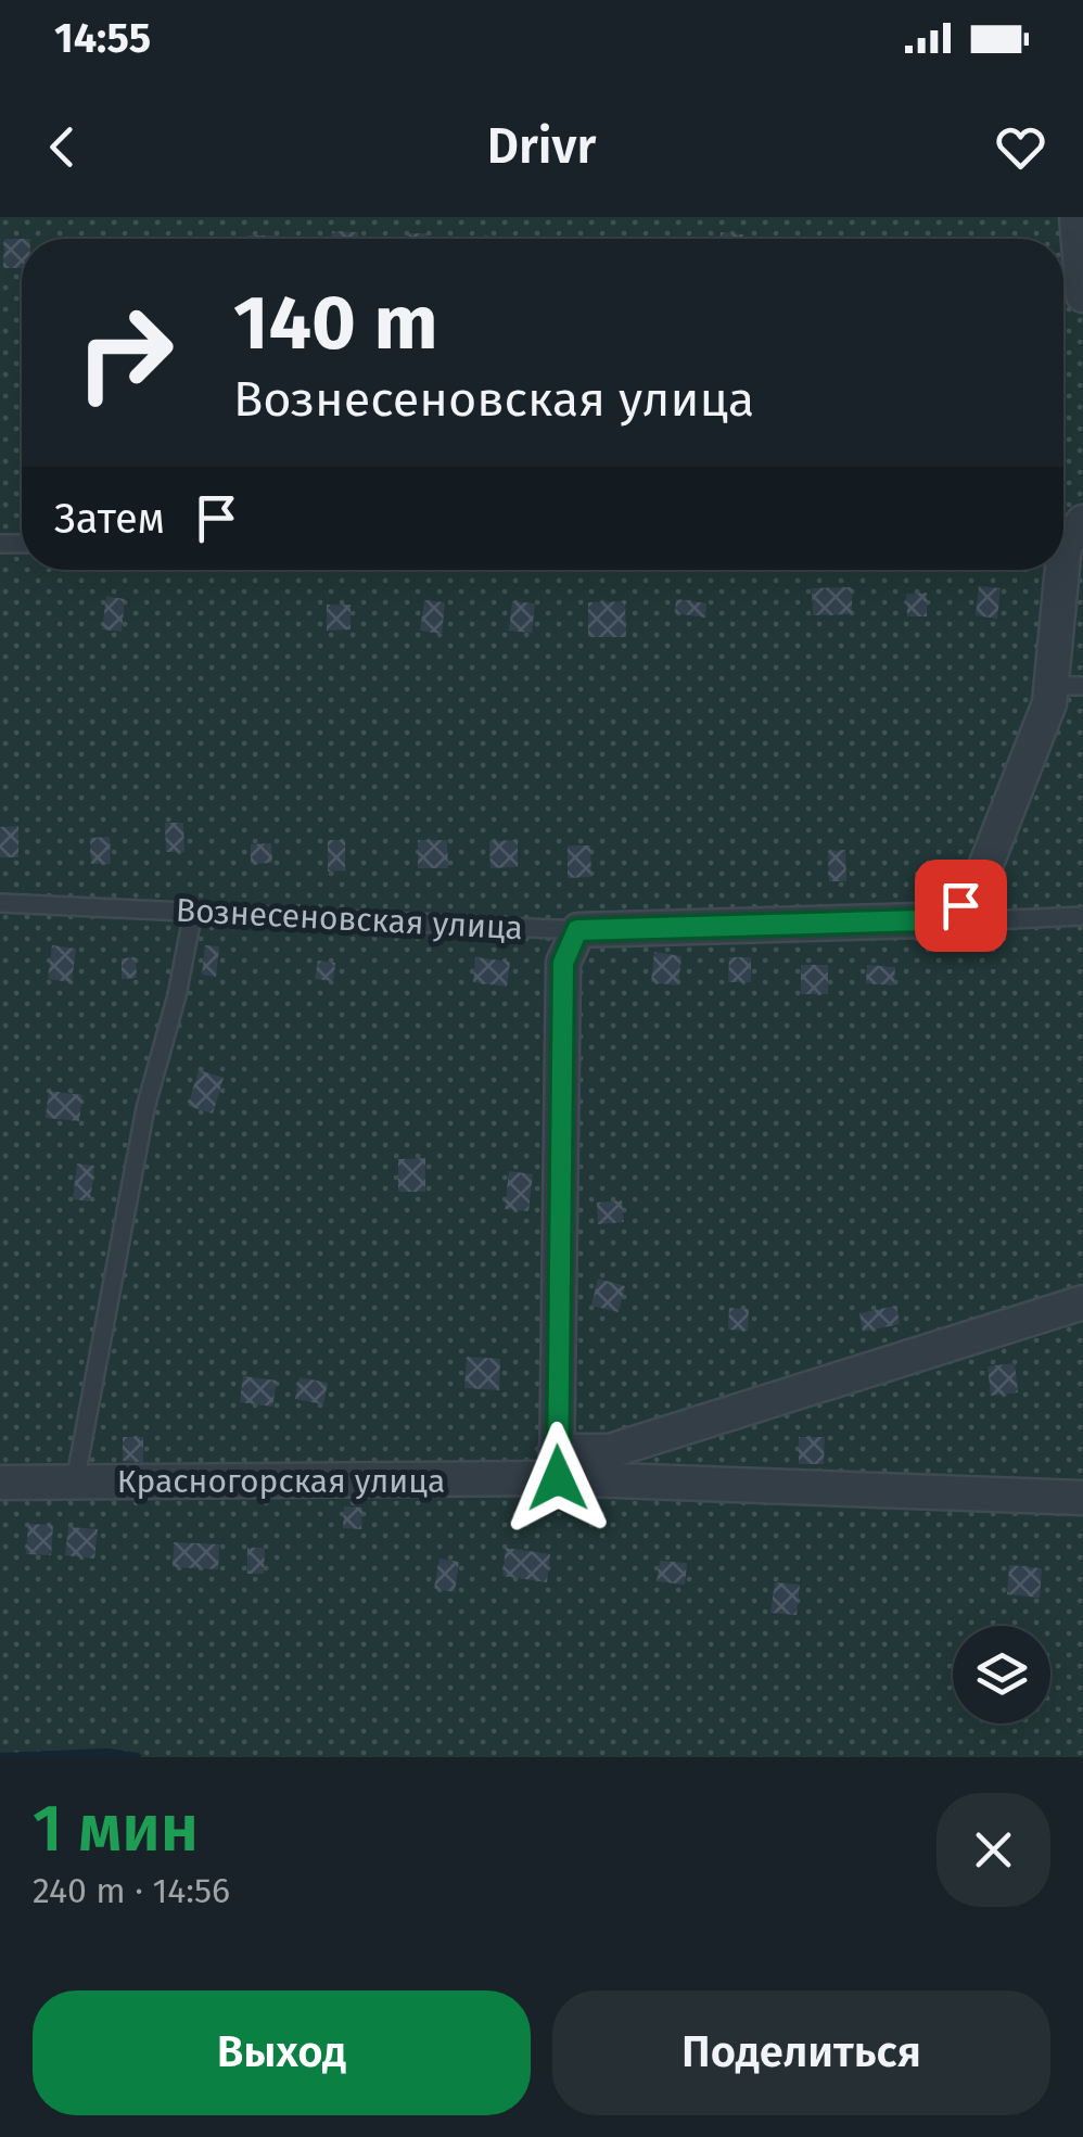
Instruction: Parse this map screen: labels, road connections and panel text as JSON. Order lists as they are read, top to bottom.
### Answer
{
  "streets": {
    "street": ["Вознесеновская улица", "Красногорская улица"]
  },
  "page": {
    "status": "14:55",
    "header": "Drivr",
    "turn": ["140 m", "Вознесеновская улица"],
    "then": "Затем",
    "heading": ["1 мин", "240 m · 14:56"],
    "buttons": ["Выход", "Поделиться"]
  }
}
